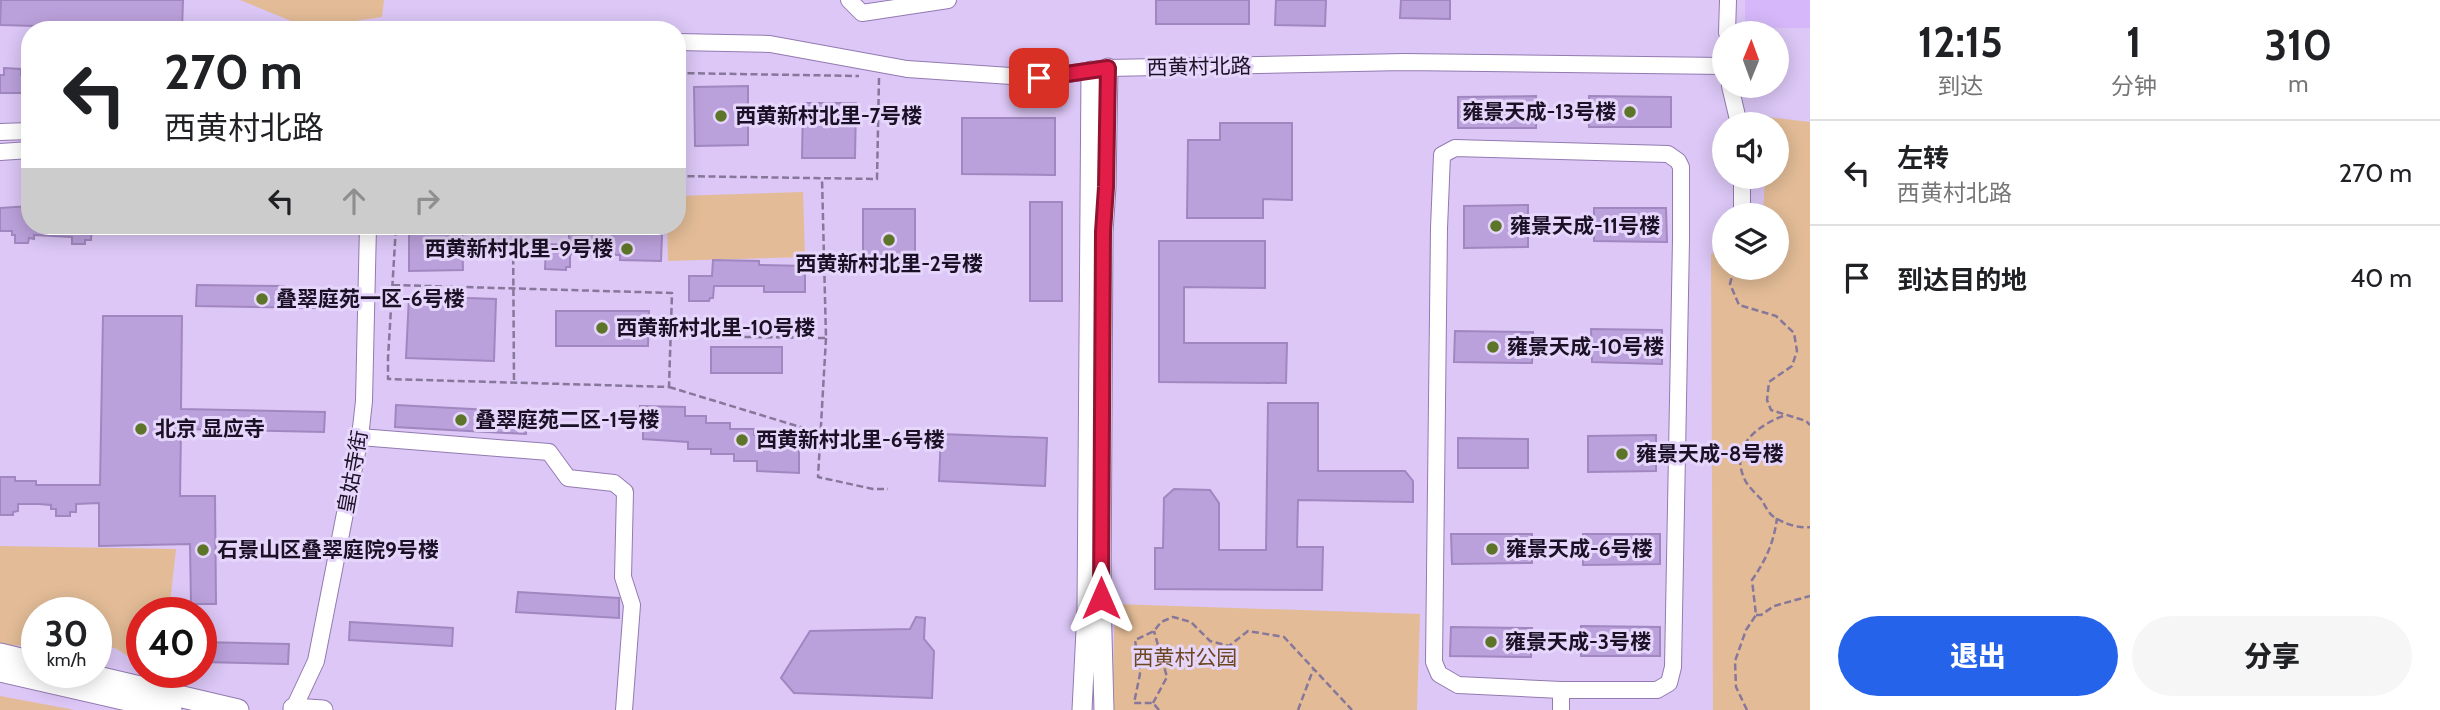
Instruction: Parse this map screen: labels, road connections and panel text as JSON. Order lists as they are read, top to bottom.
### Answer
{
  "streets": {
    "street": ["西黄村北路", "皇姑寺街"]
  },
  "parks": ["西黄村公园"],
  "places": [
    "雍景天成-13号楼",
    "西黄新村北里-7号楼",
    "雍景天成-11号楼",
    "西黄新村北里-2号楼",
    "西黄新村北里-9号楼",
    "叠翠庭苑一区-6号楼",
    "西黄新村北里-10号楼",
    "雍景天成-10号楼",
    "叠翠庭苑二区-1号楼",
    "北京 显应寺",
    "西黄新村北里-6号楼",
    "雍景天成-8号楼",
    "雍景天成-6号楼",
    "石景山区叠翠庭院9号楼",
    "雍景天成-3号楼"
  ],
  "north": "top",
  "page": {
    "eta": [
      "12:15",
      "到达",
      "1",
      "分钟",
      "310",
      "m"
    ],
    "turn": ["270 m", "西黄村北路"],
    "list": [
      {
        "name": "左转",
        "note": "西黄村北路",
        "value": "270 m"
      },
      {
        "name": "到达目的地",
        "value": "40 m"
      }
    ],
    "speed": "30 km/h",
    "limit": "40",
    "buttons": ["退出", "分享"]
  }
}
